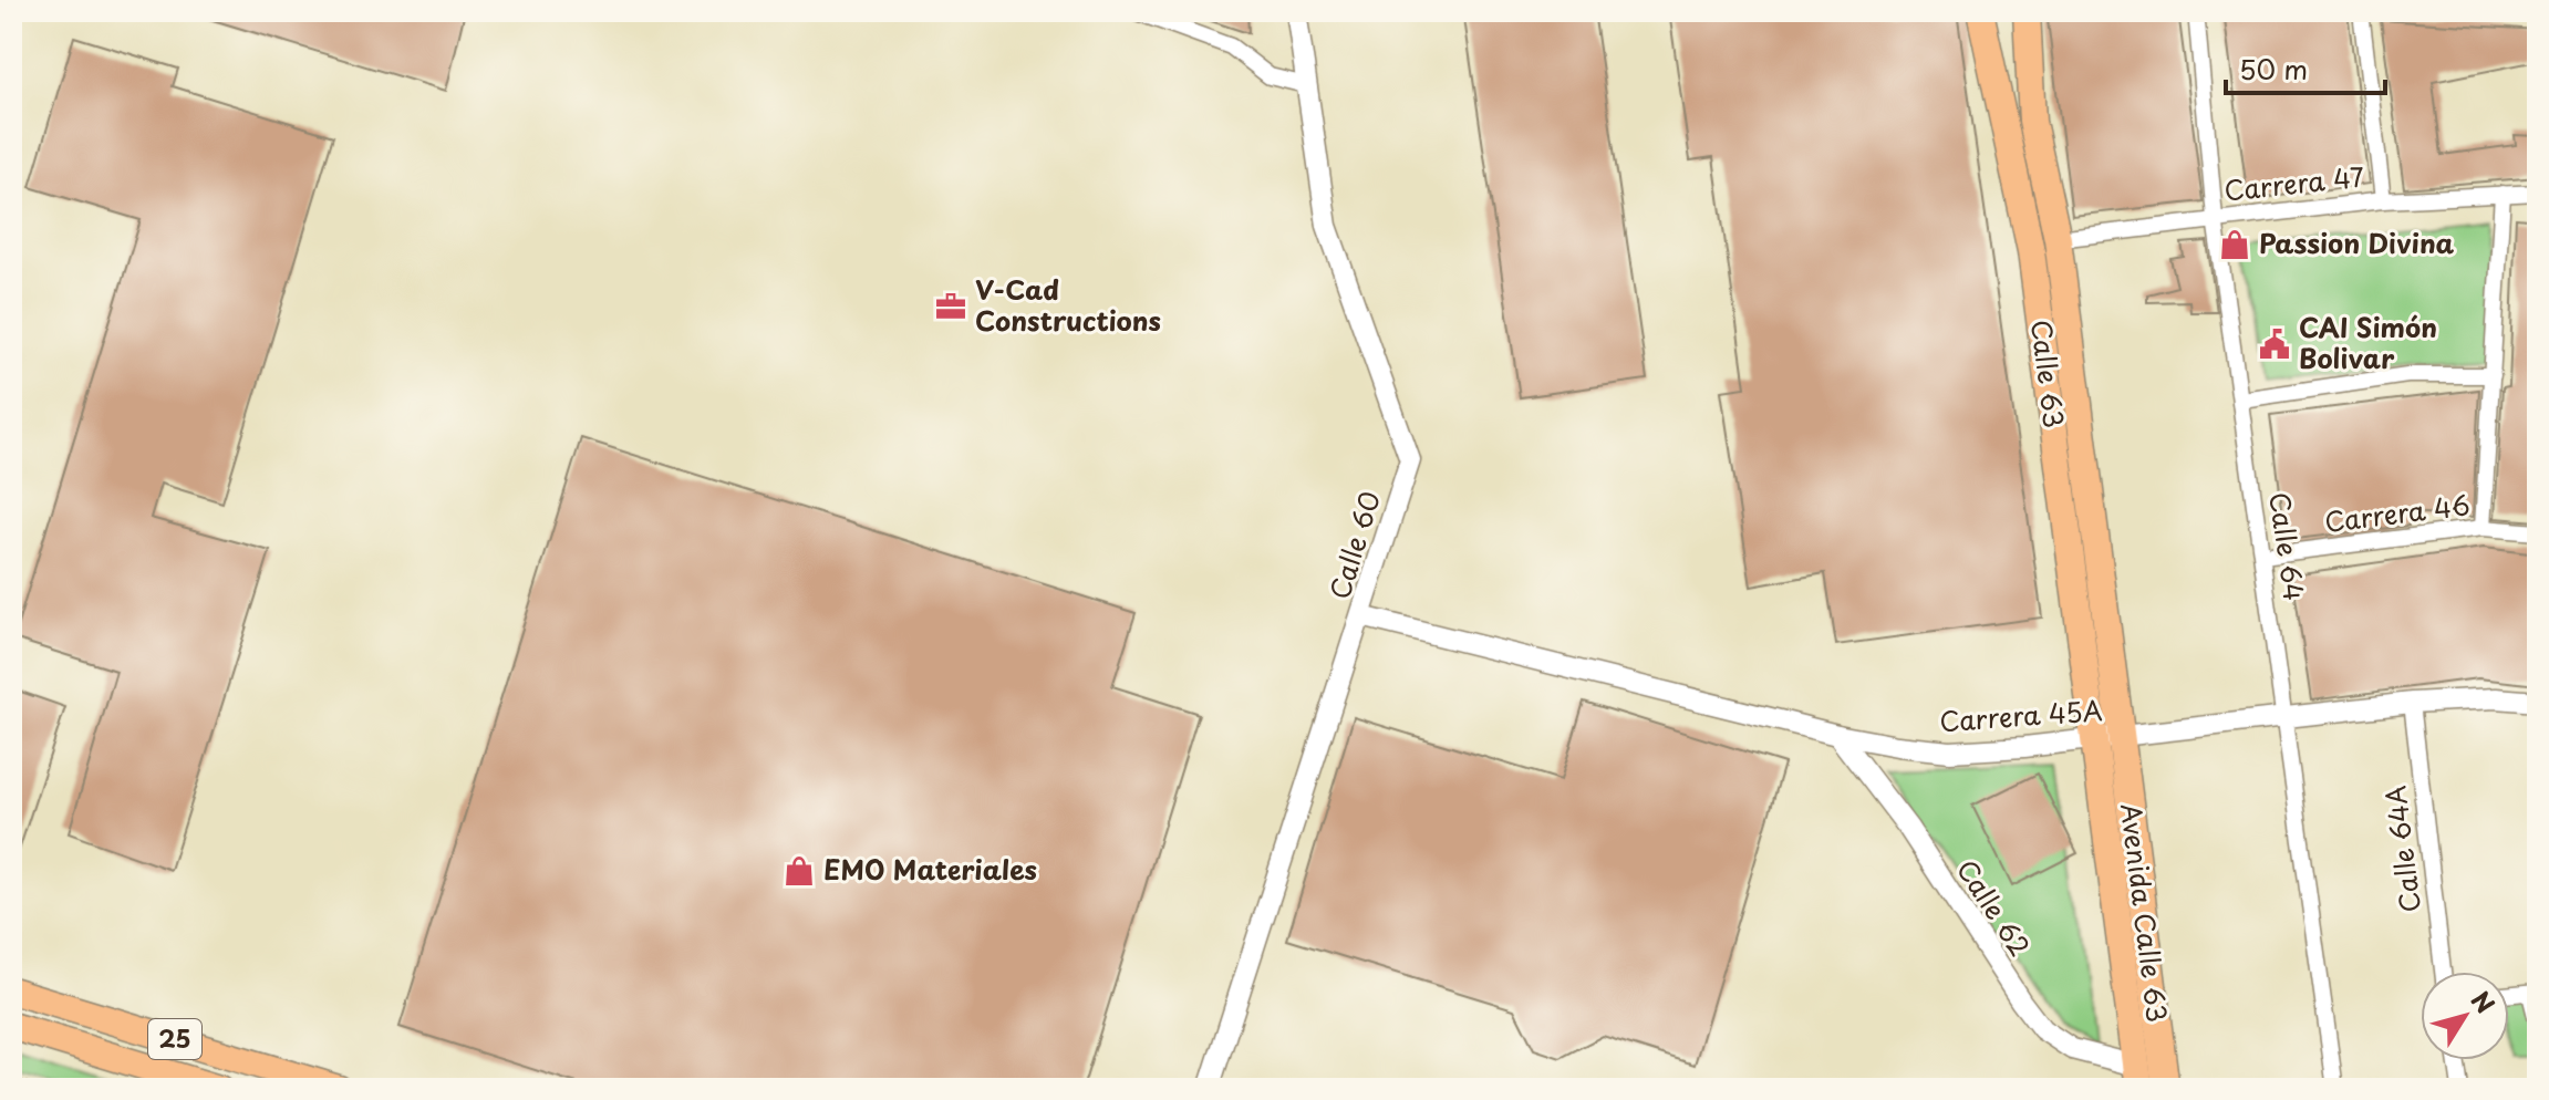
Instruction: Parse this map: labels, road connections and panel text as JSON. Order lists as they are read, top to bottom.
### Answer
{
  "streets": {
    "main road": ["Calle 63", "Avenida Calle 63", "25"],
    "street": [
      "Carrera 47",
      "Carrera 46",
      "Calle 60",
      "Calle 64",
      "Carrera 45A",
      "Calle 64A",
      "Calle 62"
    ]
  },
  "crossings": [
    ["Carrera 47", "Calle 63"],
    ["Carrera 47", "Calle 64"],
    ["Calle 63", "Carrera 45A"],
    ["Calle 63", "Avenida Calle 63"],
    ["Carrera 46", "Calle 64"],
    ["Calle 60", "Carrera 45A"],
    ["Calle 64", "Carrera 45A"],
    ["Carrera 45A", "Calle 64A"],
    ["Carrera 45A", "Calle 62"],
    ["Carrera 45A", "Avenida Calle 63"],
    ["Calle 62", "Avenida Calle 63"]
  ],
  "places": {
    "shop": ["Passion Divina", "EMO Materiales"],
    "office": ["V-Cad Constructions"],
    "public building": ["CAI Simón Bolivar"]
  },
  "scale_bar": "50 m",
  "north": "top right"
}
